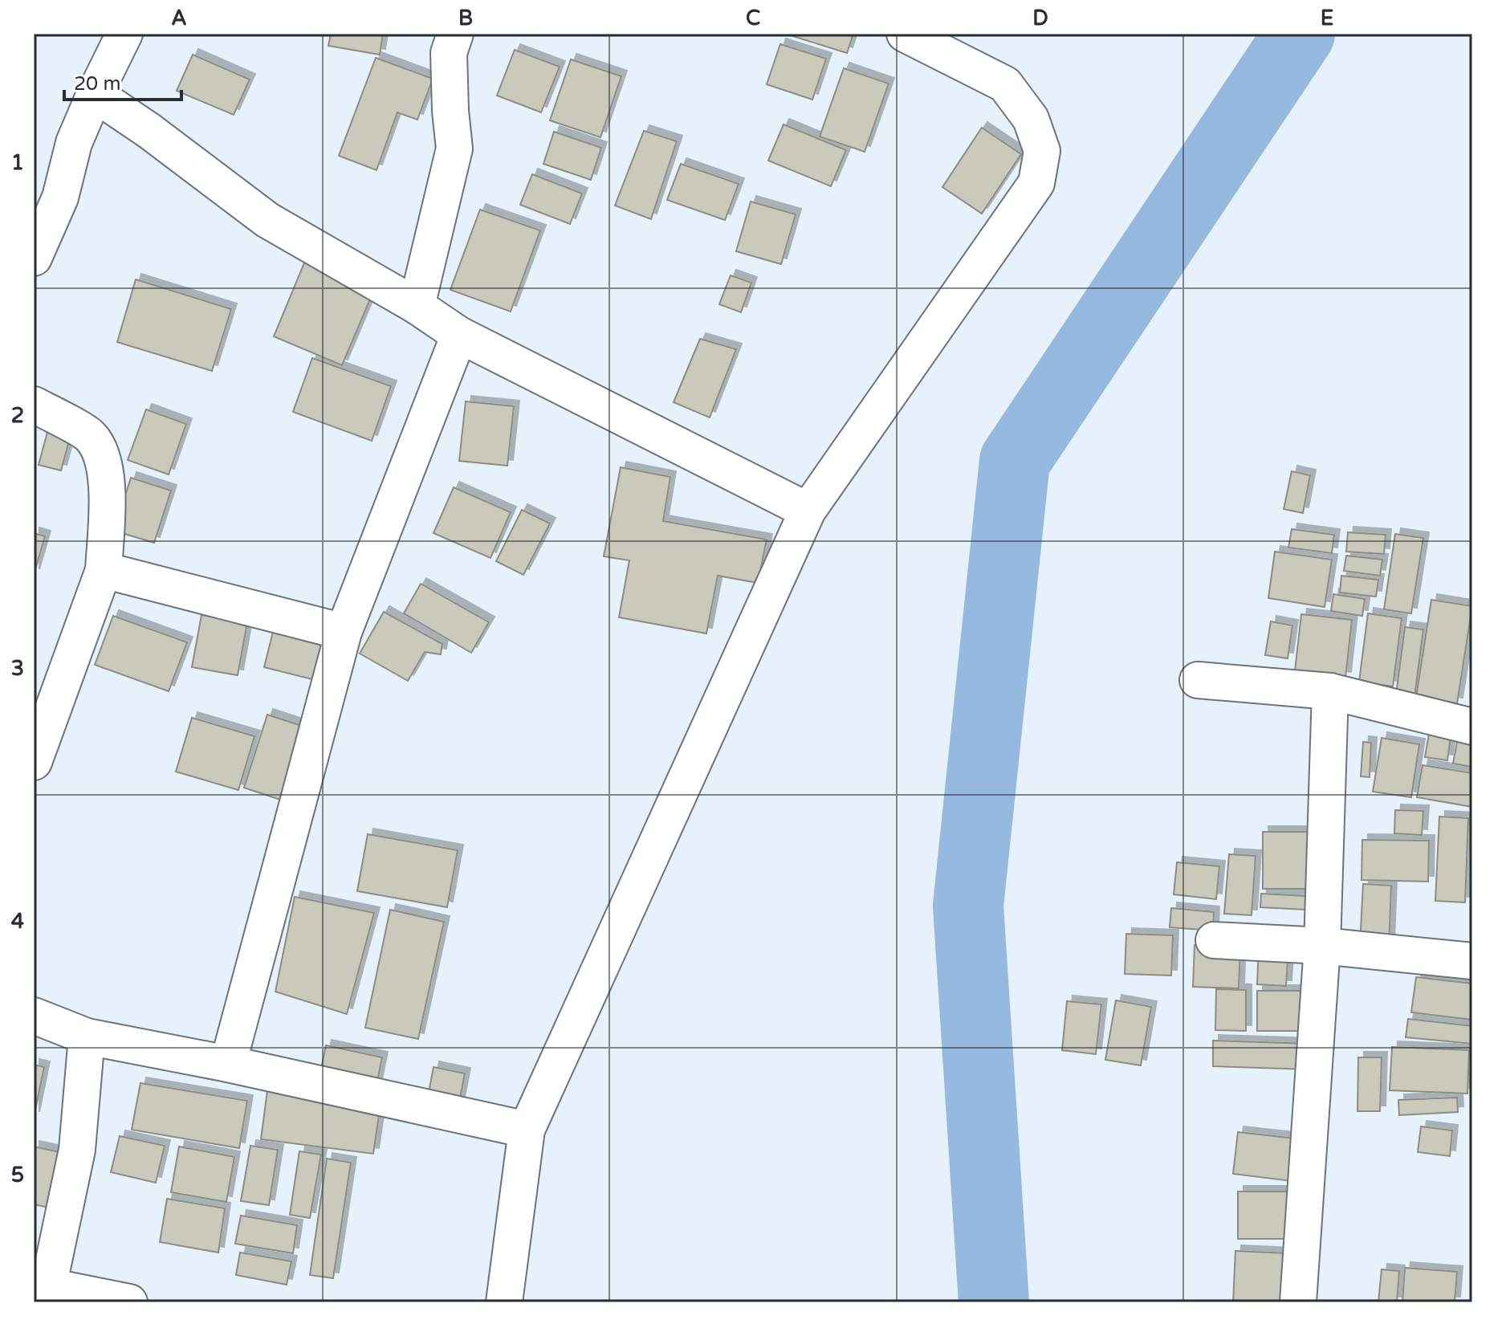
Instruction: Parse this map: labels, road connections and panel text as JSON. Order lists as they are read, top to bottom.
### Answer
{
  "scale_bar": "20 m",
  "grid": {
    "columns": [
      "A",
      "B",
      "C",
      "D",
      "E"
    ],
    "rows": [
      "1",
      "2",
      "3",
      "4",
      "5"
    ]
  }
}
